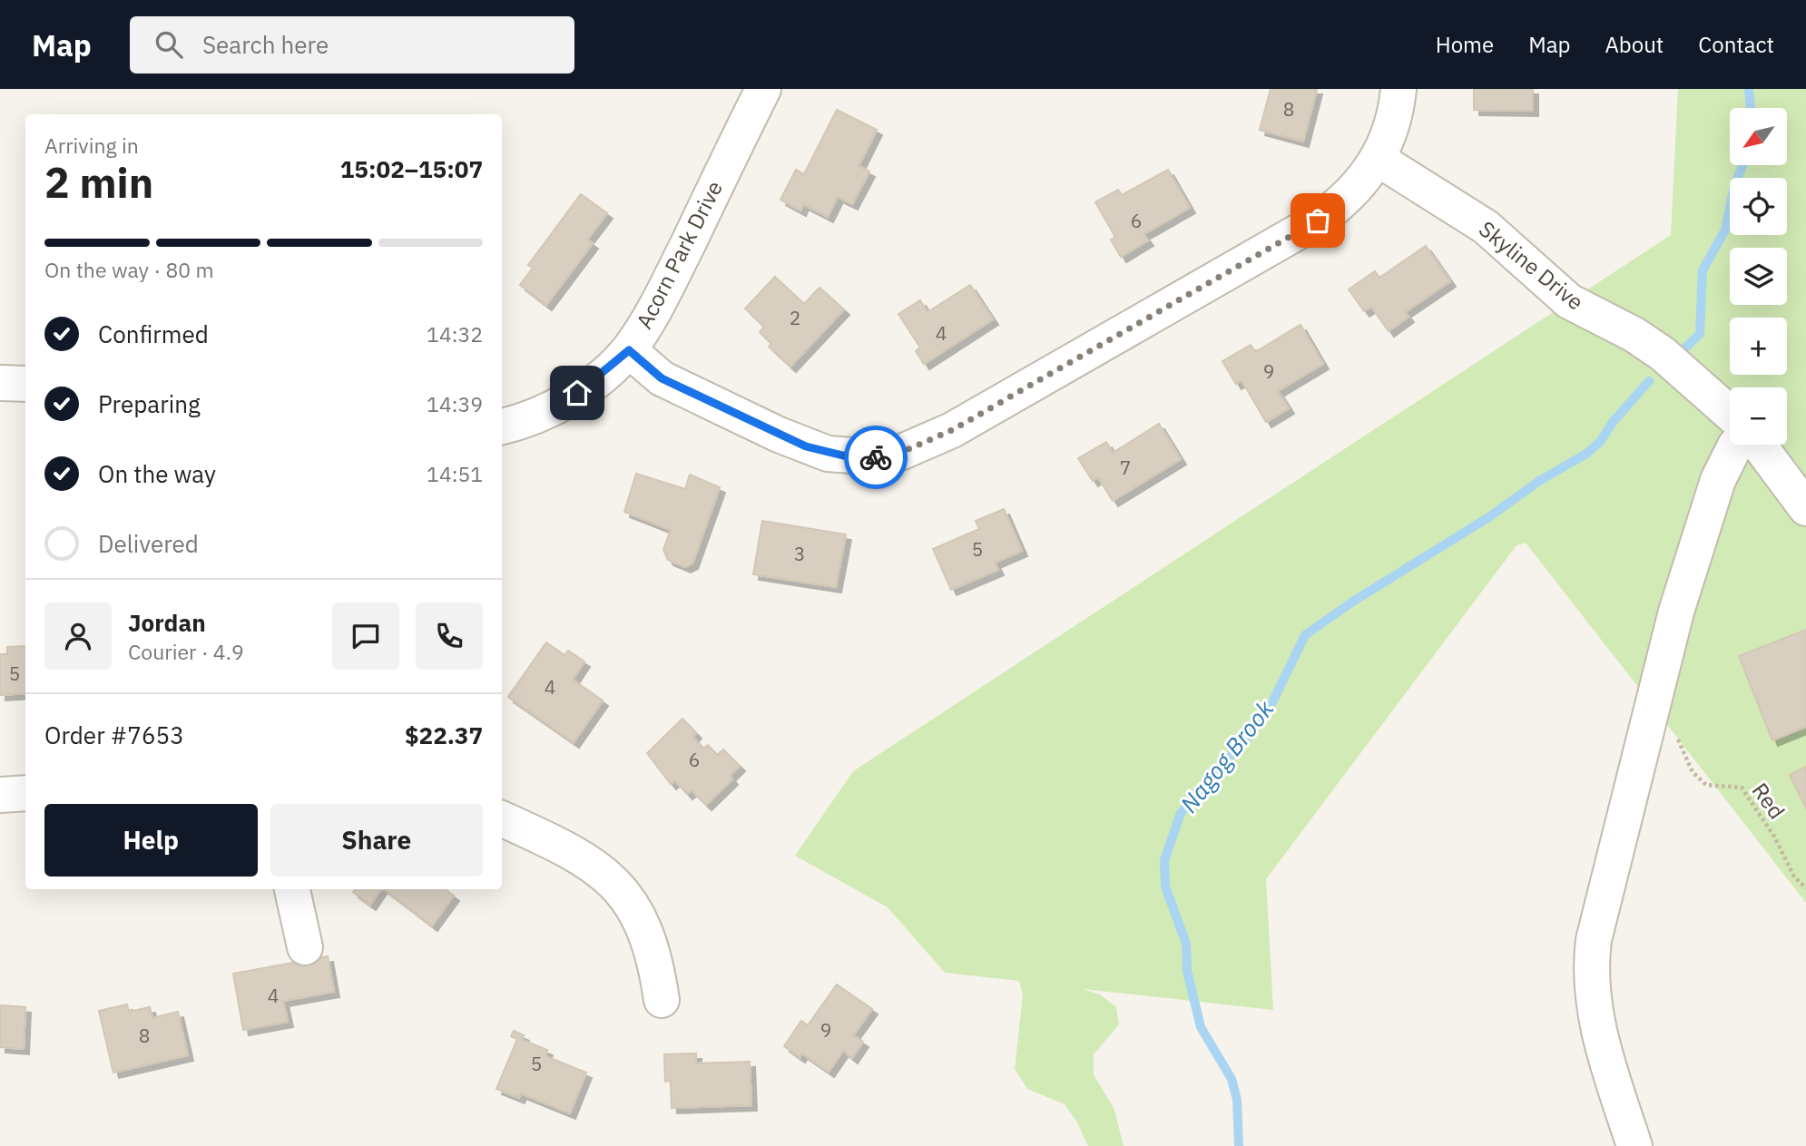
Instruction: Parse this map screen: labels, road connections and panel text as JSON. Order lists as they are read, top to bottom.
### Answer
{
  "streets": {
    "street": ["Acorn Park Drive", "Skyline Drive"],
    "path": ["Red"]
  },
  "water": ["Nagog Brook"],
  "house_numbers": [
    "8",
    "6",
    "2",
    "4",
    "9",
    "7",
    "5",
    "3",
    "5",
    "4",
    "6",
    "4",
    "9",
    "8",
    "5"
  ],
  "north": "bottom left",
  "page": {
    "header": "Map",
    "search": "Search here",
    "nav": [
      "Home",
      "Map",
      "About",
      "Contact"
    ],
    "map_buttons": ["+", "−"],
    "heading": ["2 min", "Arriving in", "15:02–15:07"],
    "panel": [
      "Jordan",
      "Courier · 4.9",
      "Order #7653",
      "$22.37"
    ],
    "bar": "On the way · 80 m",
    "list": [
      ["Confirmed", "14:32"],
      ["Preparing", "14:39"],
      ["On the way", "14:51"],
      "Delivered"
    ],
    "buttons": ["Help", "Share"]
  }
}
